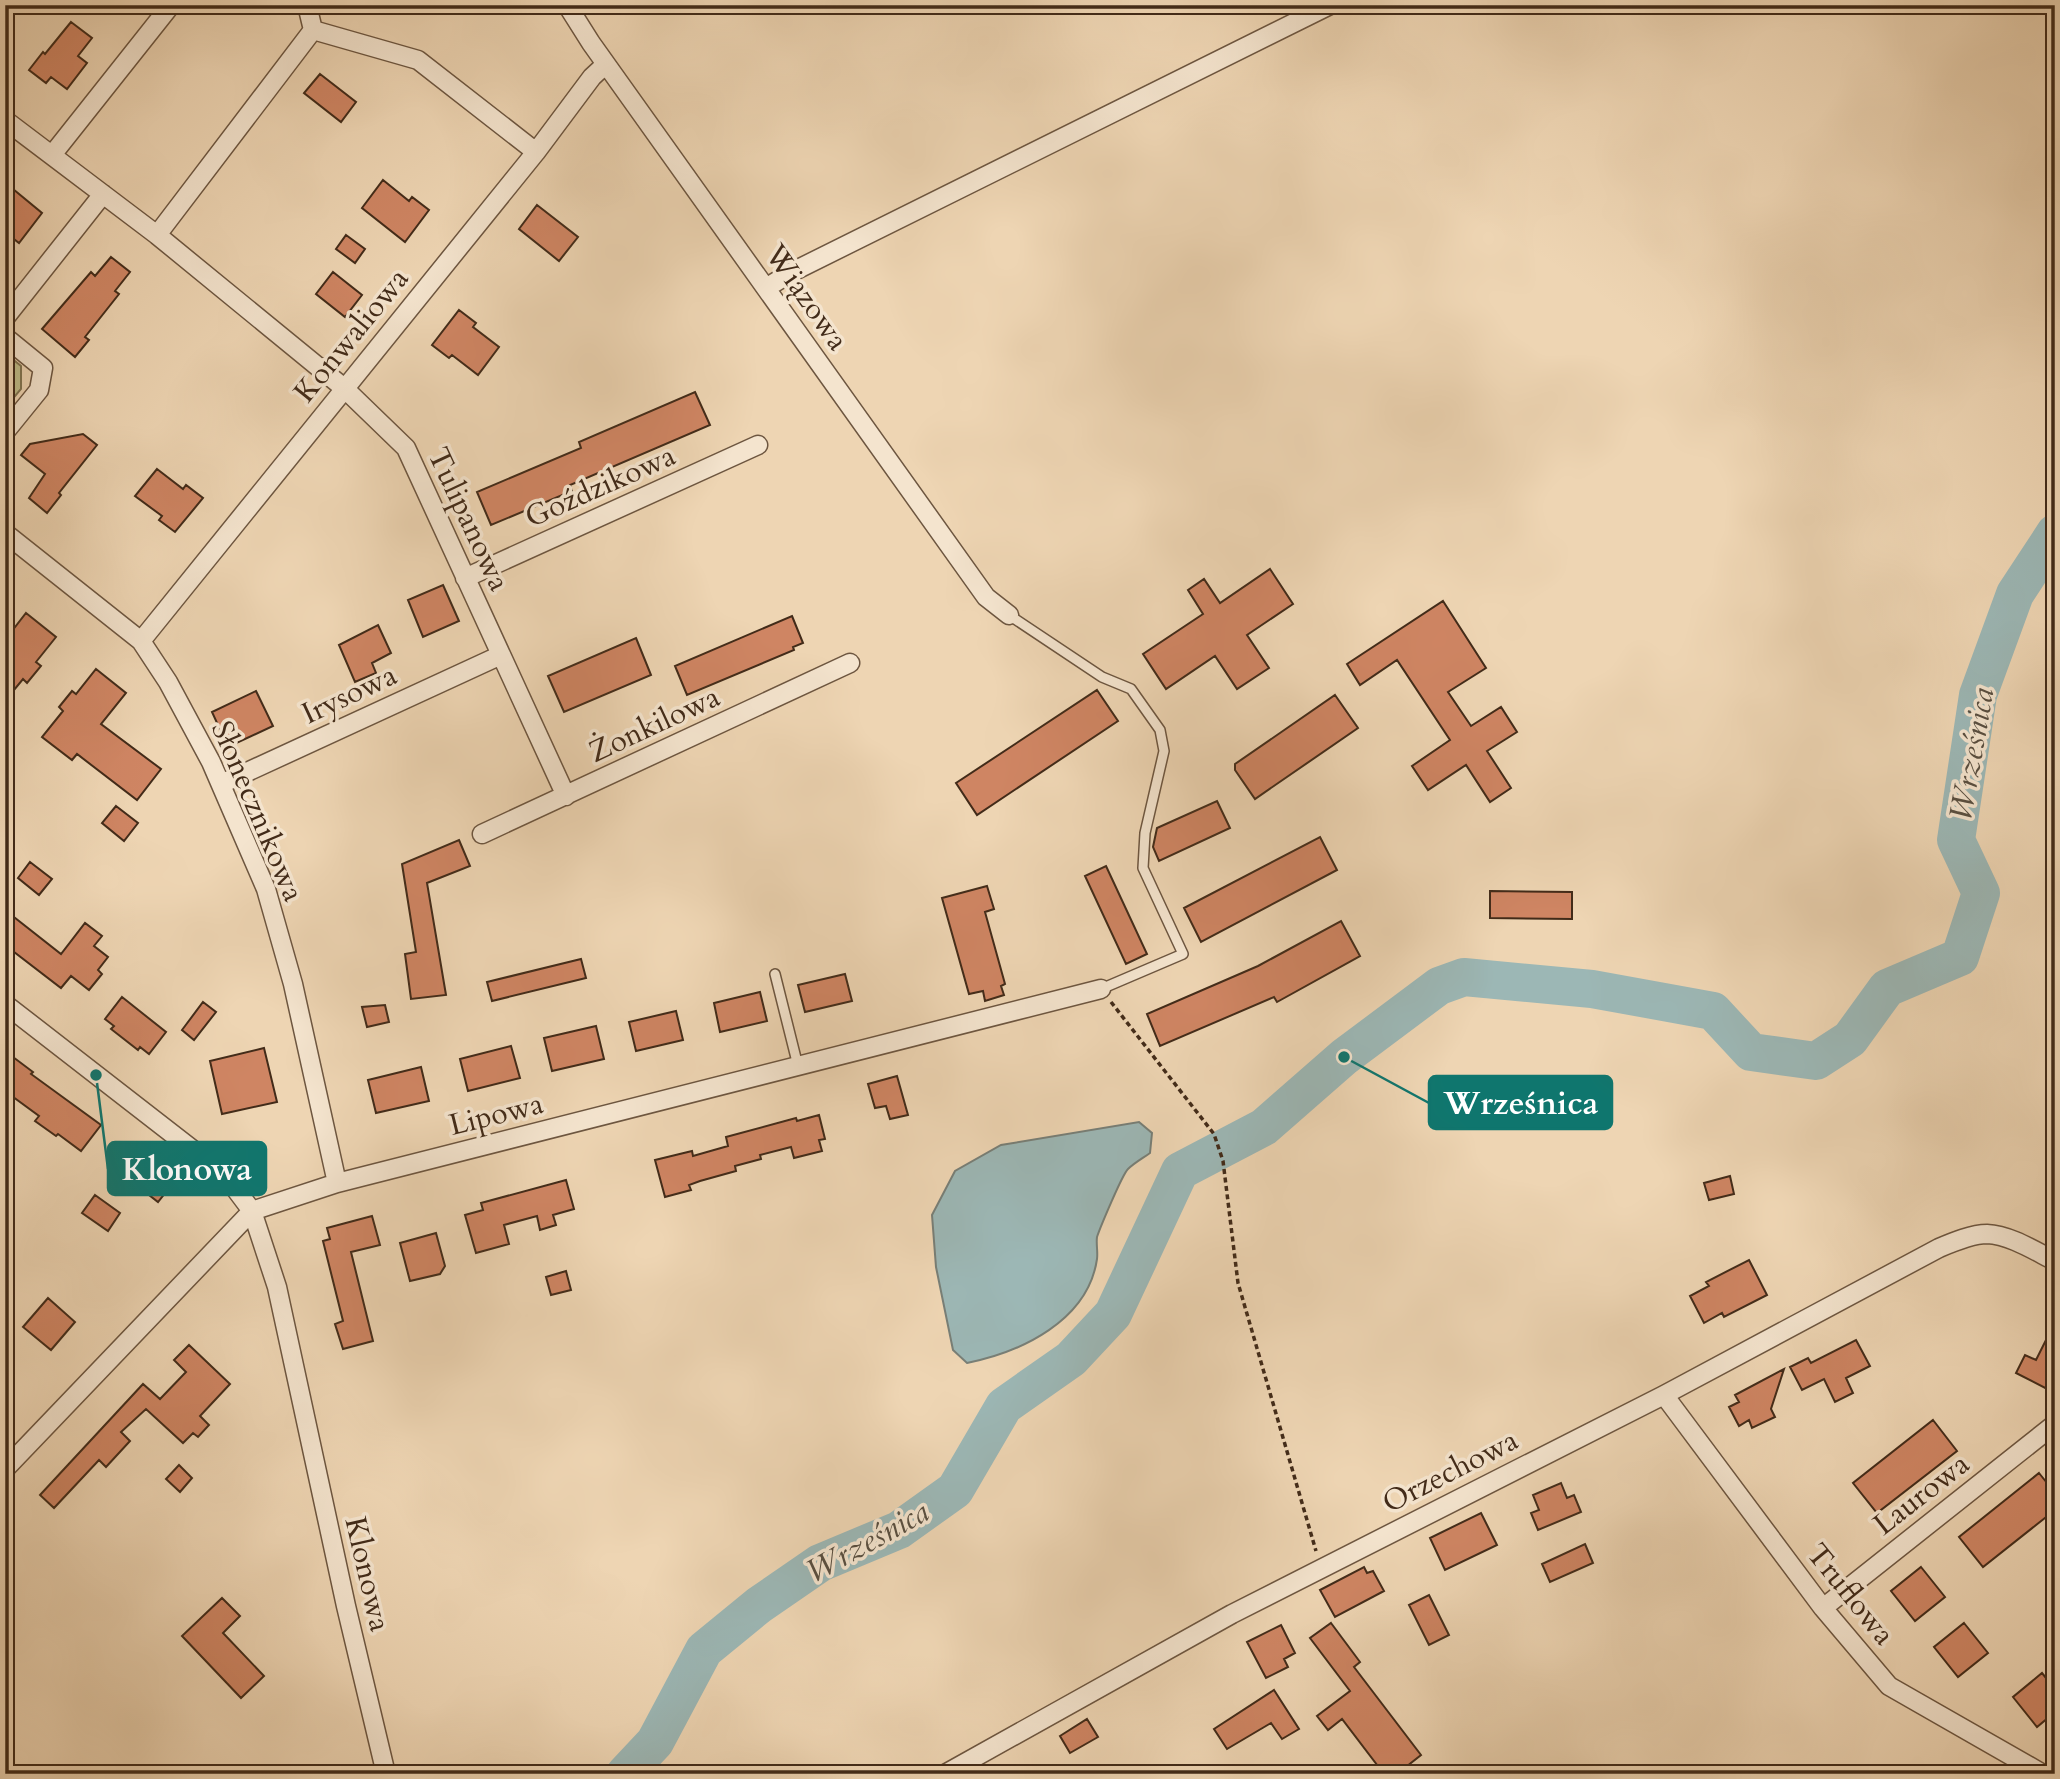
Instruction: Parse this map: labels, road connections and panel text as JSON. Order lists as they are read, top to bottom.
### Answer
{
  "streets": {
    "street": [
      "Wiązowa",
      "Konwaliowa",
      "Goździkowa",
      "Tulipanowa",
      "Irysowa",
      "Żonkilowa",
      "Słonecznikowa",
      "Lipowa",
      "Orzechowa",
      "Laurowa",
      "Klonowa",
      "Truflowa"
    ]
  },
  "crossings": [
    ["Wiązowa", "Konwaliowa"],
    ["Konwaliowa", "Tulipanowa"],
    ["Konwaliowa", "Słonecznikowa"],
    ["Goździkowa", "Tulipanowa"],
    ["Tulipanowa", "Irysowa"],
    ["Tulipanowa", "Żonkilowa"],
    ["Irysowa", "Słonecznikowa"],
    ["Słonecznikowa", "Lipowa"],
    ["Lipowa", "Klonowa"],
    ["Orzechowa", "Truflowa"],
    ["Laurowa", "Truflowa"]
  ],
  "water": ["Wrześnica"],
  "places": ["Wrześnica", "Klonowa"]
}
